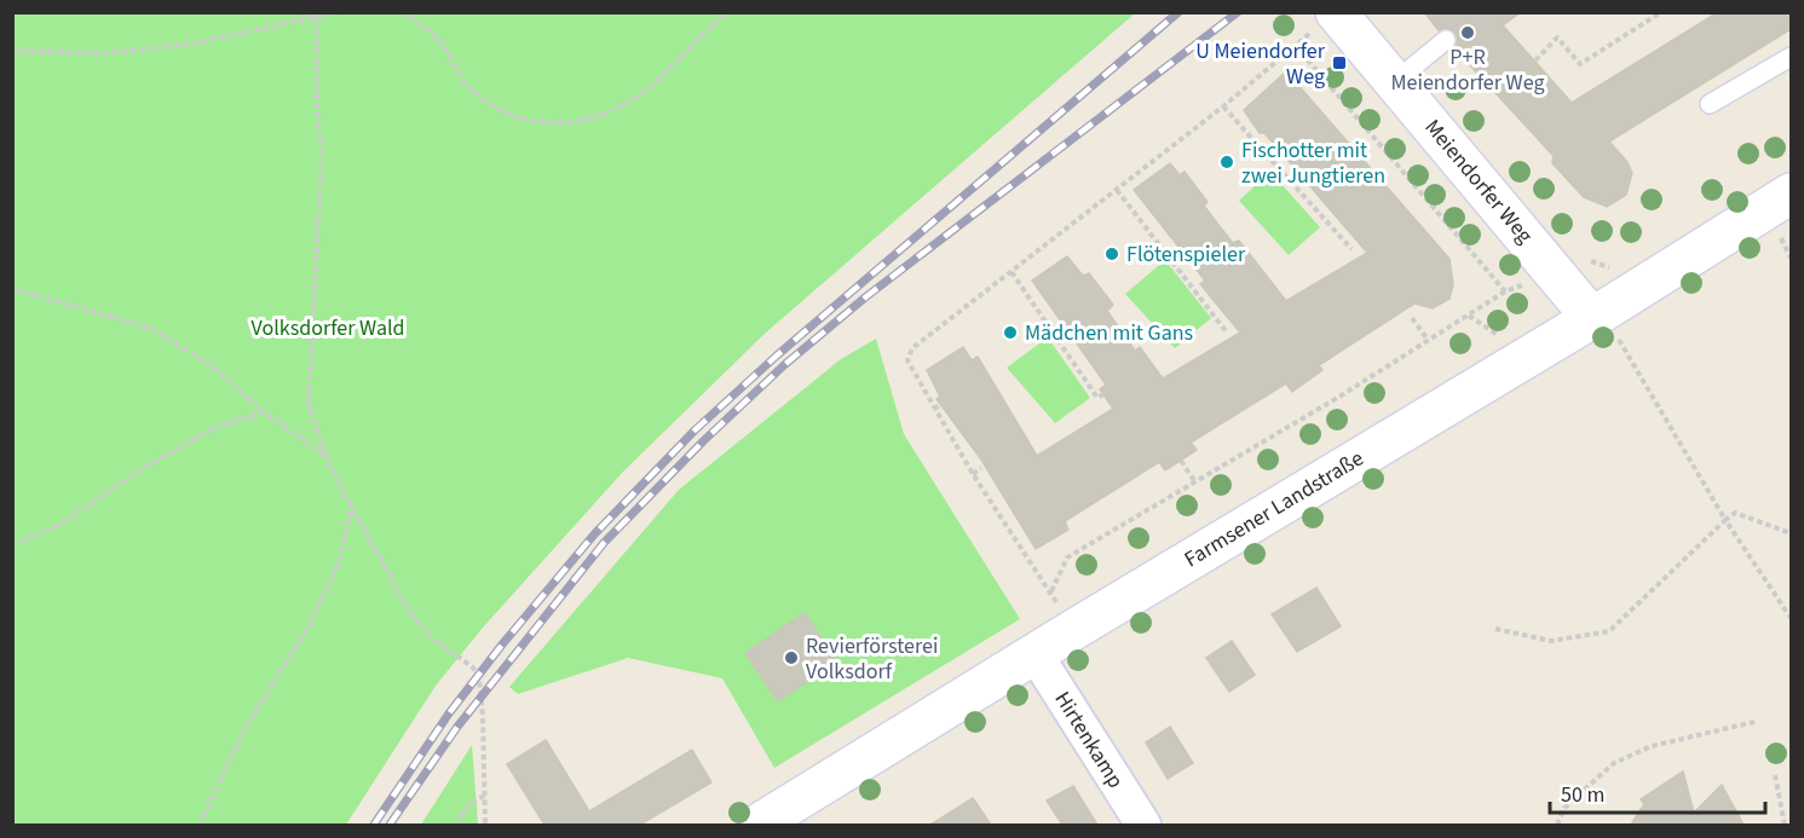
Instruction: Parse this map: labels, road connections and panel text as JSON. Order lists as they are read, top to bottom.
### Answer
{
  "streets": {
    "main road": ["Meiendorfer Weg", "Farmsener Landstraße"],
    "street": ["Hirtenkamp"]
  },
  "crossings": [
    ["Meiendorfer Weg", "Farmsener Landstraße"],
    ["Farmsener Landstraße", "Hirtenkamp"]
  ],
  "parks": ["Volksdorfer Wald"],
  "places": {
    "other": [
      "P+R Meiendorfer Weg",
      "Fischotter mit zwei Jungtieren",
      "Flötenspieler",
      "Mädchen mit Gans",
      "Revierförsterei Volksdorf"
    ],
    "transit": ["U Meiendorfer Weg"]
  },
  "scale_bar": "50 m"
}
